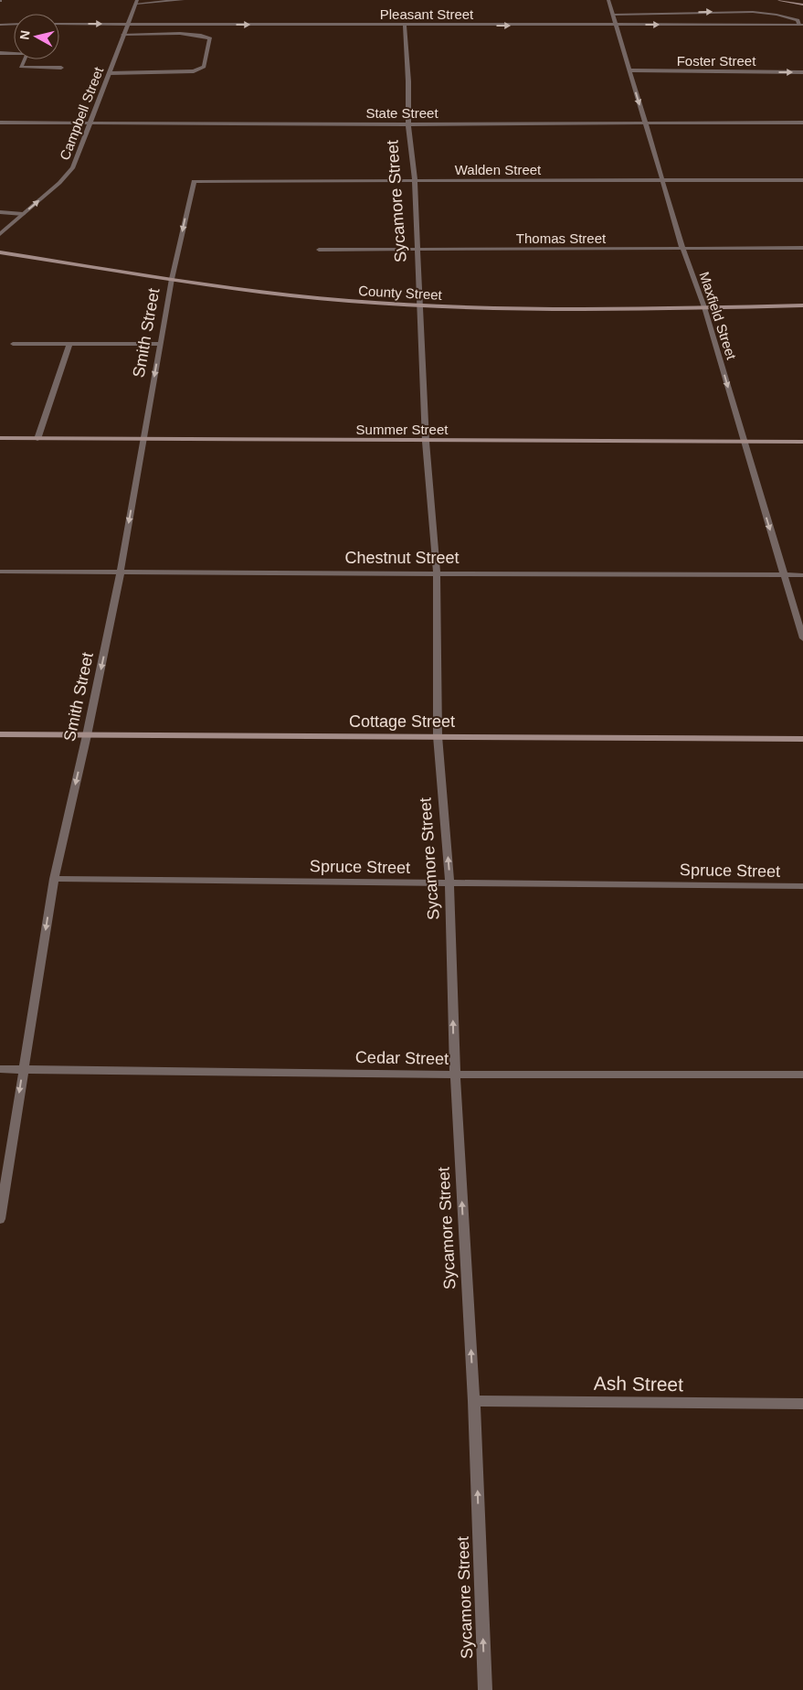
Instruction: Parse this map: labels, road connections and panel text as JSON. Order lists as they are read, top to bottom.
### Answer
{
  "streets": {
    "main road": ["County Street", "Summer Street", "Cottage Street"],
    "street": [
      "Pleasant Street",
      "Foster Street",
      "State Street",
      "Campbell Street",
      "Walden Street",
      "Sycamore Street",
      "Thomas Street",
      "Maxfield Street",
      "Smith Street",
      "Chestnut Street",
      "Spruce Street",
      "Cedar Street",
      "Ash Street"
    ]
  },
  "crossings": [
    ["Pleasant Street", "Campbell Street"],
    ["Pleasant Street", "Sycamore Street"],
    ["Pleasant Street", "Maxfield Street"],
    ["Foster Street", "Maxfield Street"],
    ["State Street", "Campbell Street"],
    ["State Street", "Sycamore Street"],
    ["State Street", "Maxfield Street"],
    ["Walden Street", "Sycamore Street"],
    ["Walden Street", "Maxfield Street"],
    ["Walden Street", "Smith Street"],
    ["Sycamore Street", "Thomas Street"],
    ["Sycamore Street", "County Street"],
    ["Sycamore Street", "Summer Street"],
    ["Sycamore Street", "Chestnut Street"],
    ["Sycamore Street", "Cottage Street"],
    ["Sycamore Street", "Spruce Street"],
    ["Sycamore Street", "Cedar Street"],
    ["Sycamore Street", "Ash Street"],
    ["Thomas Street", "Maxfield Street"],
    ["County Street", "Maxfield Street"],
    ["County Street", "Smith Street"],
    ["Maxfield Street", "Summer Street"],
    ["Maxfield Street", "Chestnut Street"],
    ["Smith Street", "Summer Street"],
    ["Smith Street", "Chestnut Street"],
    ["Smith Street", "Cottage Street"],
    ["Smith Street", "Spruce Street"],
    ["Smith Street", "Cedar Street"]
  ],
  "one_way": [
    "Campbell Street",
    "Sycamore Street",
    "Maxfield Street",
    "Smith Street"
  ],
  "north": "left"
}
